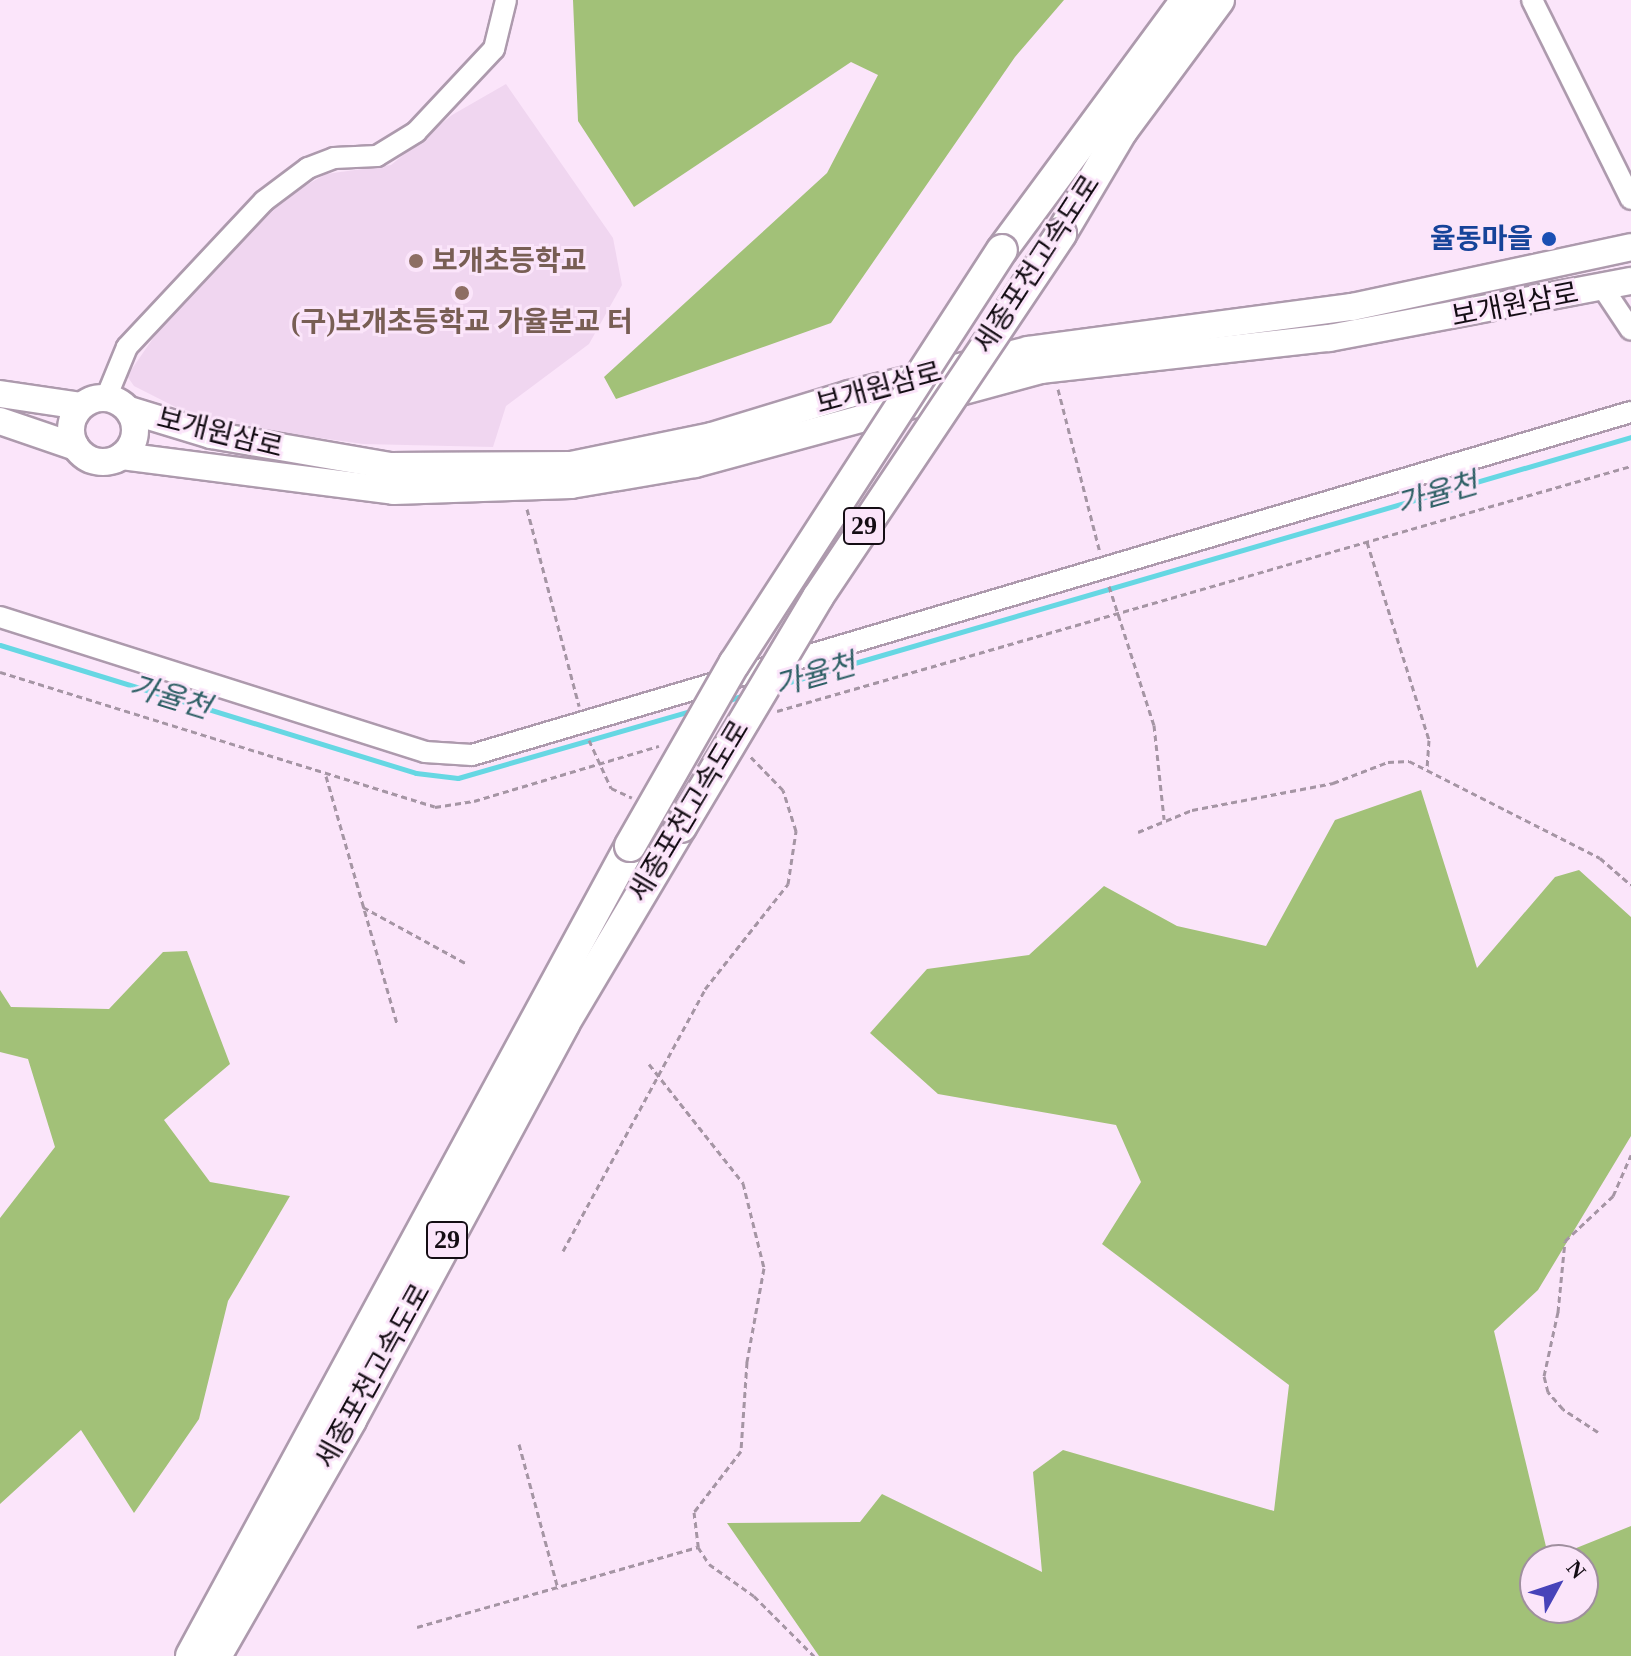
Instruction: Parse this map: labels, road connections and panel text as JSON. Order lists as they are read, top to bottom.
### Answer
{
  "streets": {
    "highway": ["세종포천고속도로", "29"],
    "main road": ["보개원삼로"]
  },
  "water": ["가율천"],
  "places": ["율동마을", "보개초등학교", "(구)보개초등학교 가율분교 터"],
  "north": "top right"
}
